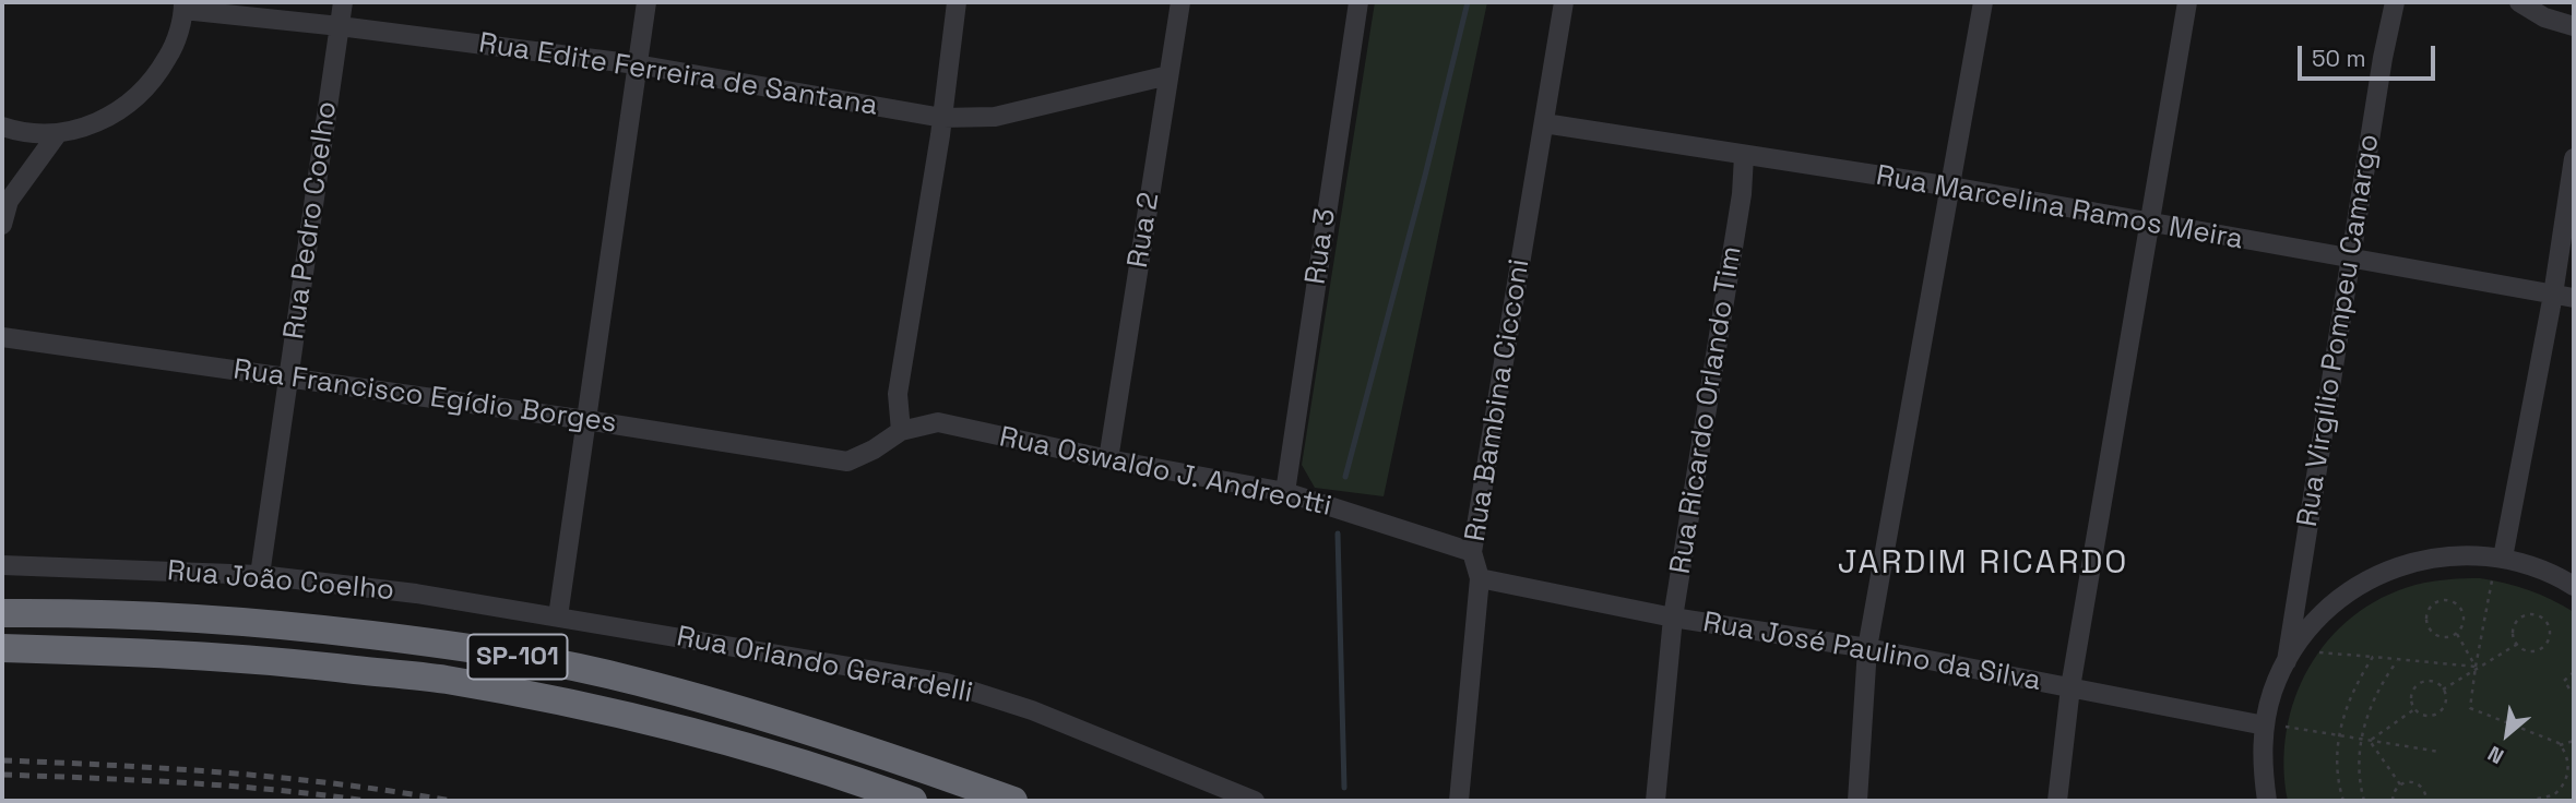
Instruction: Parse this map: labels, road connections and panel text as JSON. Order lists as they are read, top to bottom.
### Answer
{
  "streets": {
    "highway": ["SP-101"],
    "street": [
      "Rua Edite Ferreira de Santana",
      "Rua Marcelina Ramos Meira",
      "Rua Pedro Coelho",
      "Rua 2",
      "Rua 3",
      "Rua Virgílio Pompeu Camargo",
      "Rua Francisco Egídio Borges",
      "Rua Bambina Cicconi",
      "Rua Ricardo Orlando Tim",
      "Rua Oswaldo J. Andreotti",
      "Rua João Coelho",
      "Rua José Paulino da Silva",
      "Rua Orlando Gerardelli"
    ]
  },
  "crossings": [
    ["Rua Edite Ferreira de Santana", "Rua Pedro Coelho"],
    ["Rua Edite Ferreira de Santana", "Rua 2"],
    ["Rua Marcelina Ramos Meira", "Rua Virgílio Pompeu Camargo"],
    ["Rua Marcelina Ramos Meira", "Rua Bambina Cicconi"],
    ["Rua Marcelina Ramos Meira", "Rua Ricardo Orlando Tim"],
    ["Rua Pedro Coelho", "Rua Francisco Egídio Borges"],
    ["Rua Pedro Coelho", "Rua João Coelho"],
    ["Rua 2", "Rua Oswaldo J. Andreotti"],
    ["Rua 3", "Rua Oswaldo J. Andreotti"],
    ["Rua Francisco Egídio Borges", "Rua Oswaldo J. Andreotti"],
    ["Rua Bambina Cicconi", "Rua Oswaldo J. Andreotti"],
    ["Rua Bambina Cicconi", "Rua José Paulino da Silva"],
    ["Rua Ricardo Orlando Tim", "Rua José Paulino da Silva"],
    ["Rua João Coelho", "Rua Orlando Gerardelli"]
  ],
  "districts": ["JARDIM RICARDO"],
  "scale_bar": "50 m",
  "north": "bottom left"
}
